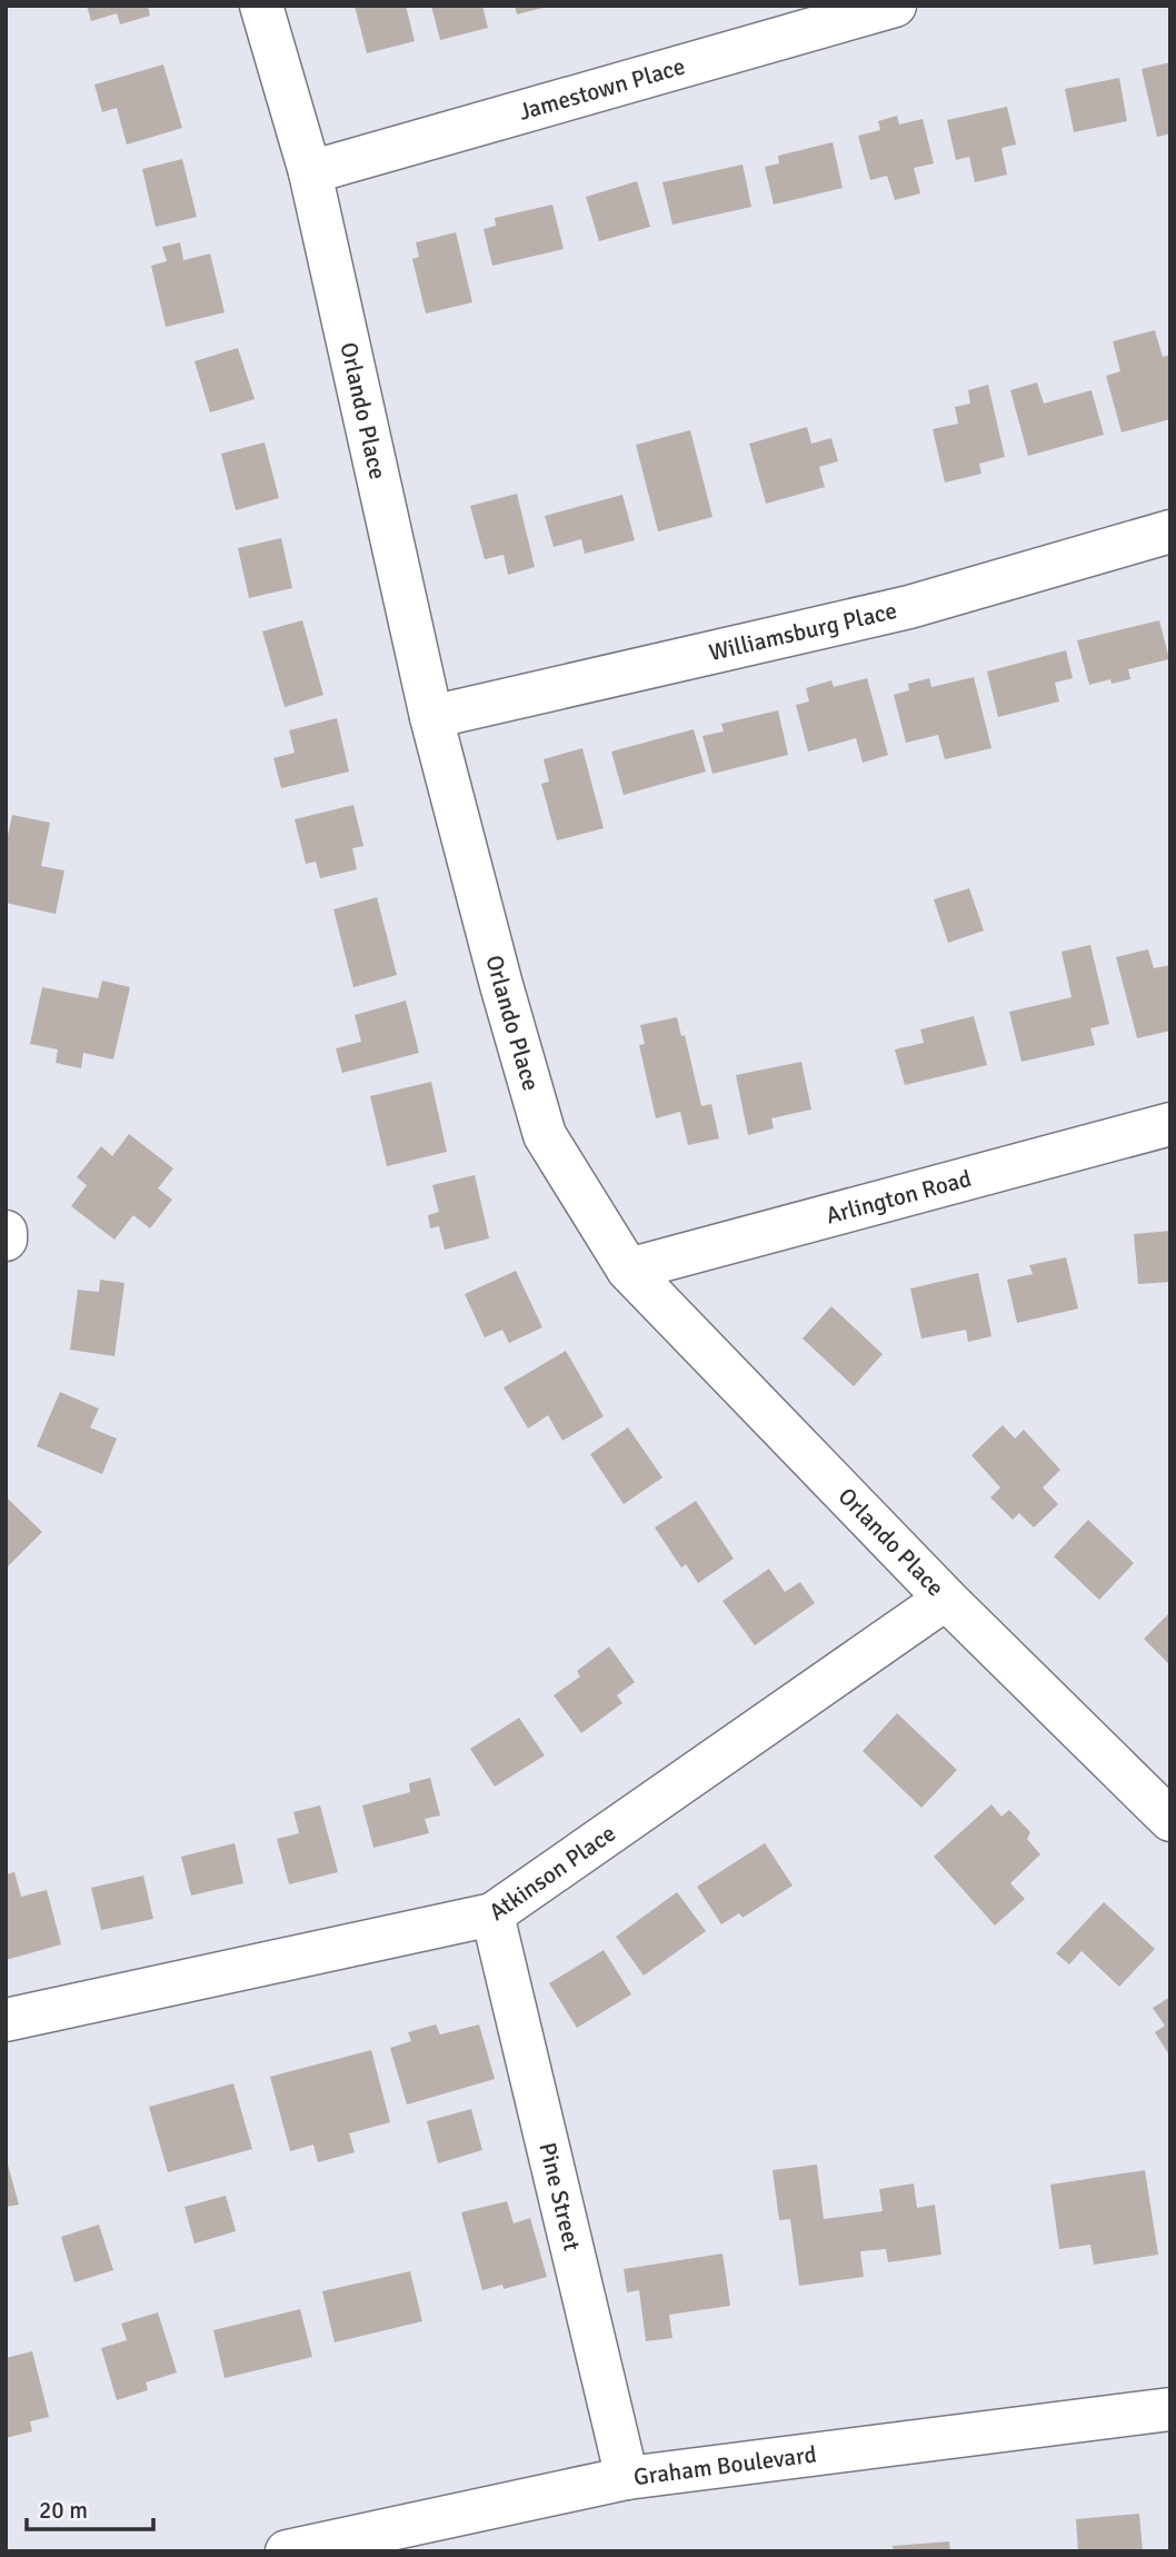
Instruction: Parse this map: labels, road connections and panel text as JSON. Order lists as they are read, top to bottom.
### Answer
{
  "streets": {
    "street": [
      "Jamestown Place",
      "Orlando Place",
      "Williamsburg Place",
      "Arlington Road",
      "Atkinson Place",
      "Pine Street",
      "Graham Boulevard"
    ]
  },
  "crossings": [
    ["Jamestown Place", "Orlando Place"],
    ["Orlando Place", "Williamsburg Place"],
    ["Orlando Place", "Arlington Road"],
    ["Orlando Place", "Atkinson Place"],
    ["Atkinson Place", "Pine Street"],
    ["Pine Street", "Graham Boulevard"]
  ],
  "scale_bar": "20 m"
}
